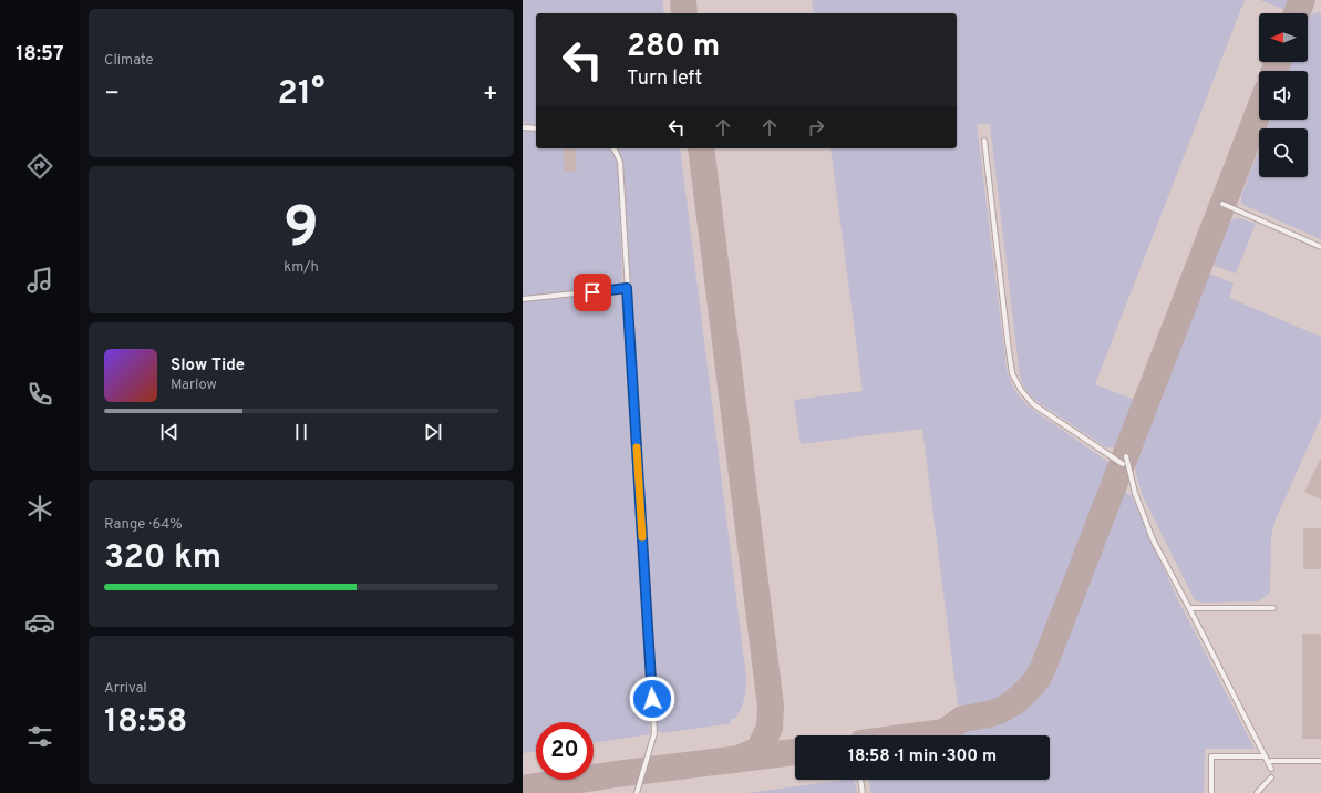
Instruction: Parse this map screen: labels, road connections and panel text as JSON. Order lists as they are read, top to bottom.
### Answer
{
  "north": "left",
  "page": {
    "tabs": "18:57",
    "tile": [
      "Climate",
      ["9", "km/h"],
      ["Range · 64%", "320 km"],
      ["Arrival", "18:58"]
    ],
    "turn": ["280 m", "Turn left"],
    "heat": ["−", "21°", "+"],
    "song": ["Slow Tide", "Marlow"],
    "limit": "20",
    "trip": "18:58 · 1 min · 300 m"
  }
}
